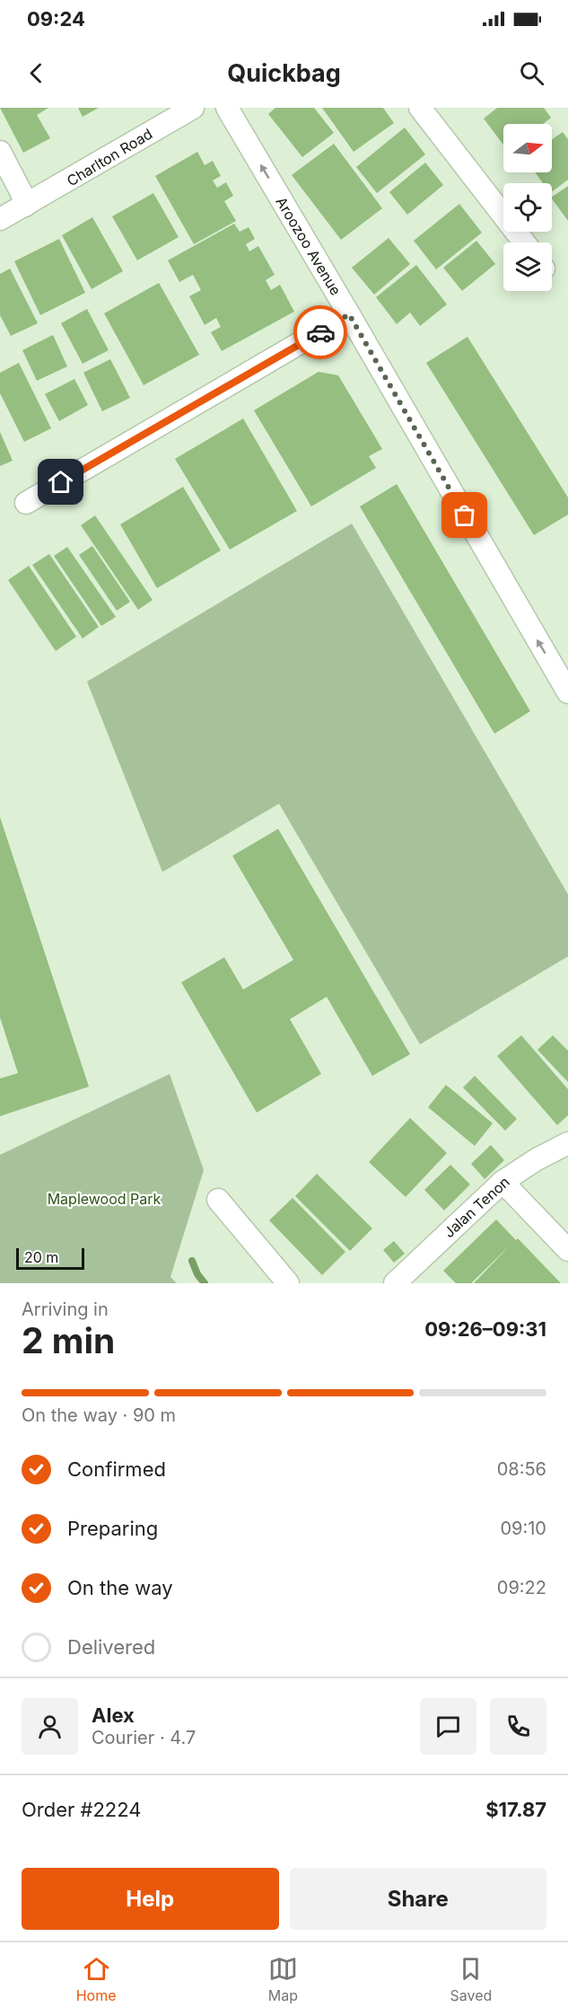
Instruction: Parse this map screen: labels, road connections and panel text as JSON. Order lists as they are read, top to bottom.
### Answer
{
  "streets": {
    "street": ["Charlton Road", "Aroozoo Avenue", "Jalan Tenon"]
  },
  "one_way": ["Aroozoo Avenue"],
  "parks": ["Maplewood Park"],
  "scale_bar": "20 m",
  "north": "right",
  "page": {
    "status": "09:24",
    "header": "Quickbag",
    "scale": "20 m",
    "heading": ["2 min", "Arriving in", "09:26–09:31"],
    "panel": [
      "Alex",
      "Courier · 4.7",
      "Order #2224",
      "$17.87"
    ],
    "bar": "On the way · 90 m",
    "list": [
      ["Confirmed", "08:56"],
      ["Preparing", "09:10"],
      ["On the way", "09:22"],
      "Delivered"
    ],
    "buttons": ["Help", "Share"],
    "tabs": ["Home", "Map", "Saved"]
  }
}
